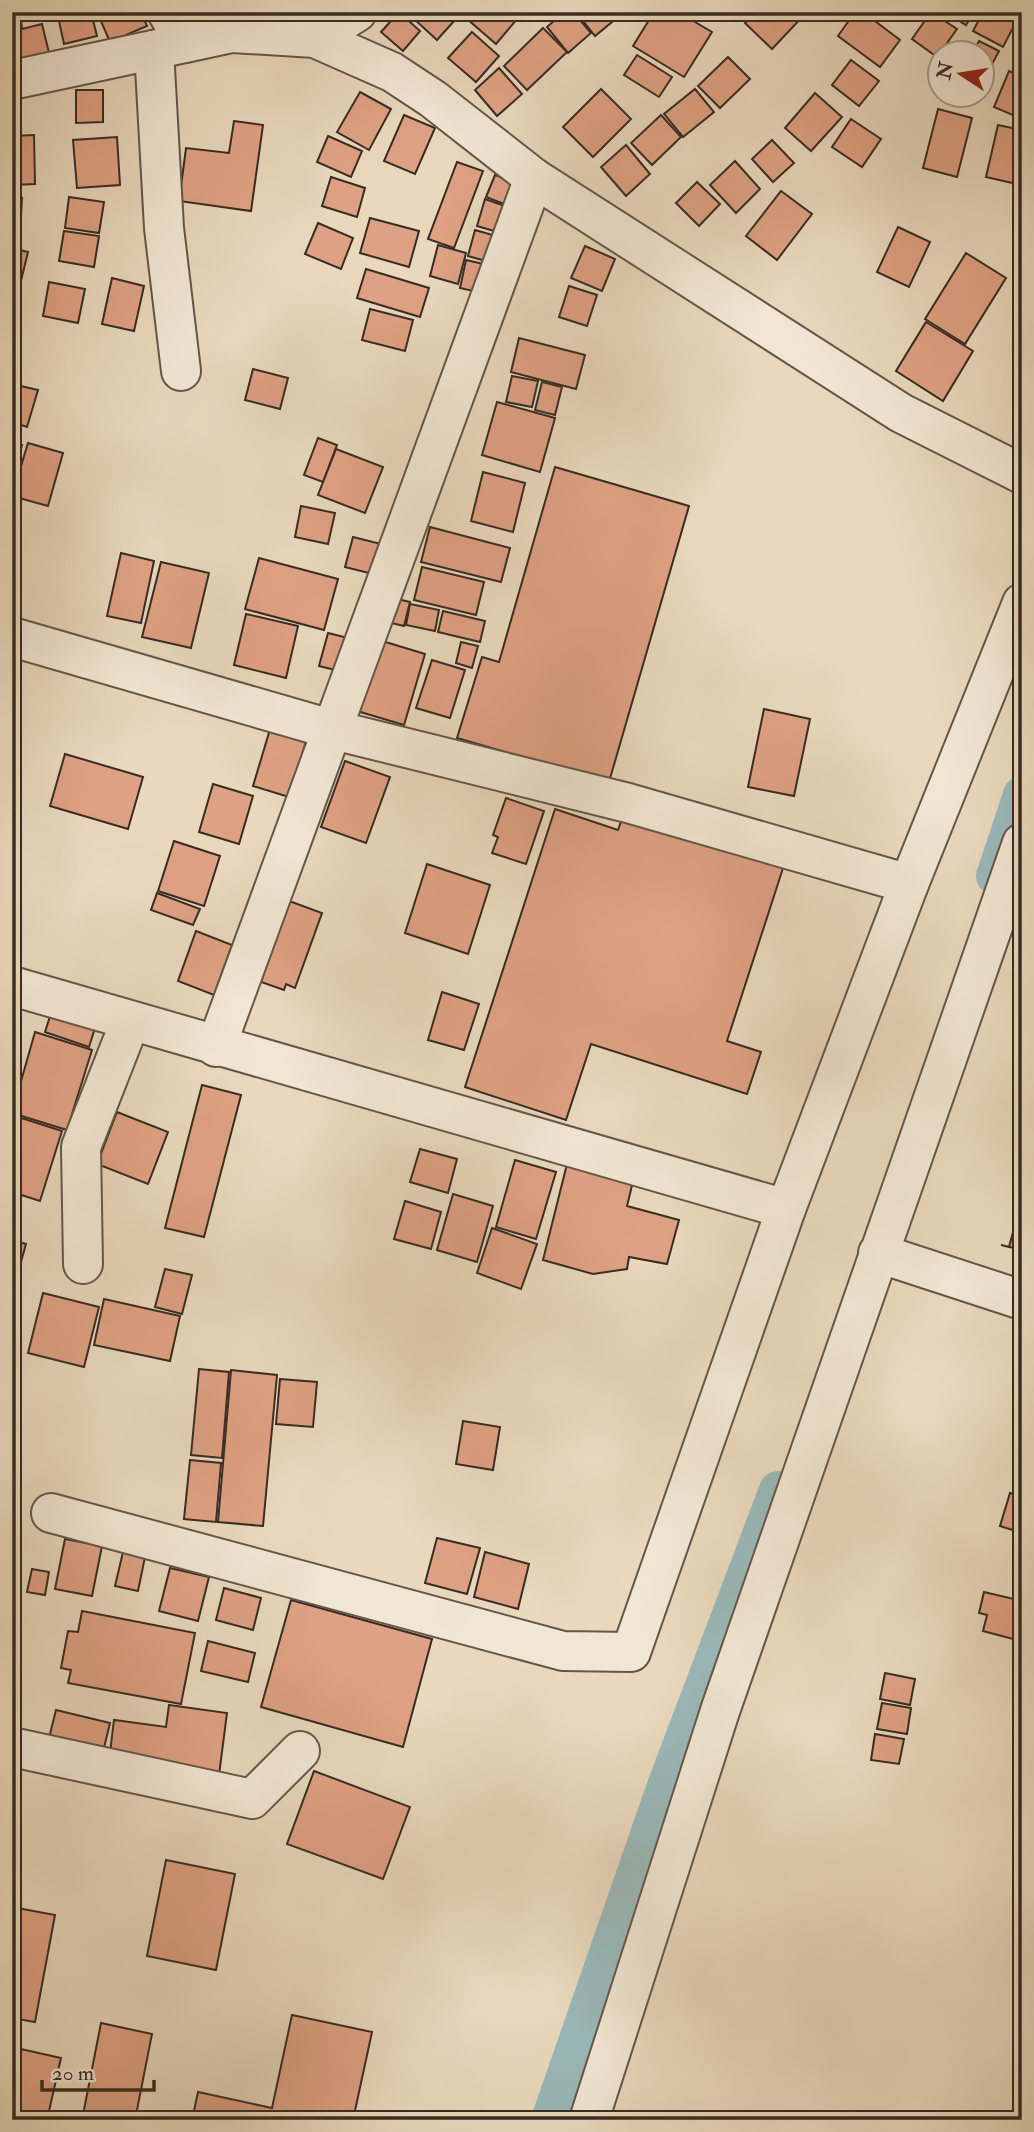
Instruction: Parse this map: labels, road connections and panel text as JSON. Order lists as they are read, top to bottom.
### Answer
{
  "scale_bar": "20 m",
  "north": "left"
}
